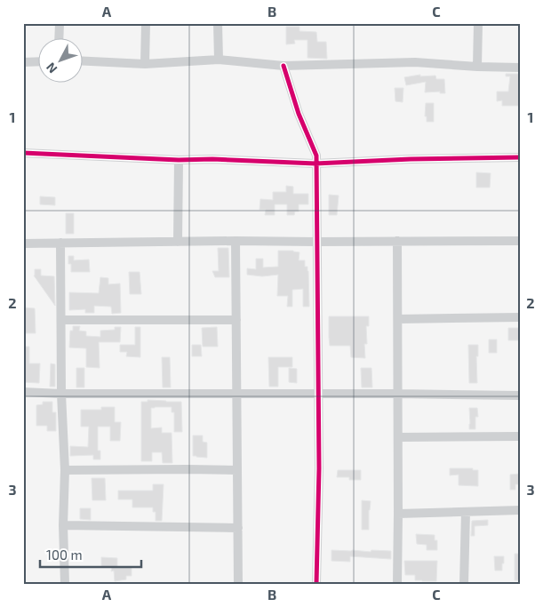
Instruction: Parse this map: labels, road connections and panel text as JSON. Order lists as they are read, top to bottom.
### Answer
{
  "scale_bar": "100 m",
  "north": "bottom left",
  "grid": {
    "columns": ["A", "B", "C"],
    "rows": ["1", "2", "3"]
  }
}
